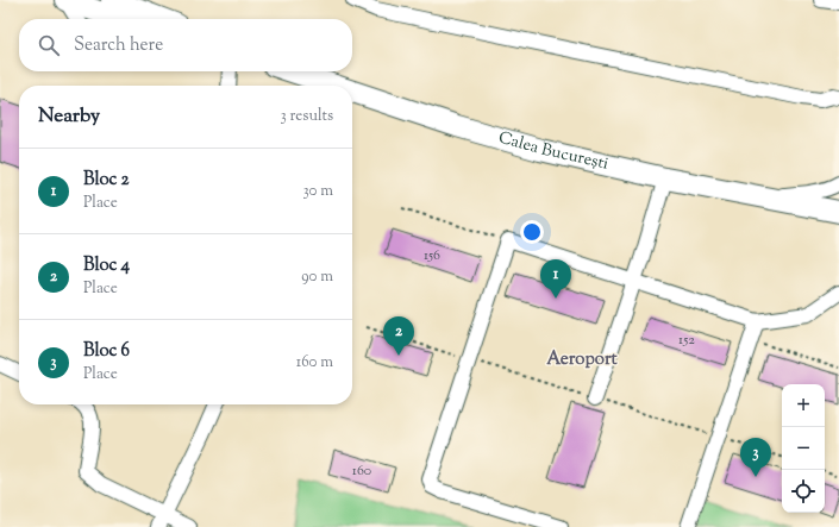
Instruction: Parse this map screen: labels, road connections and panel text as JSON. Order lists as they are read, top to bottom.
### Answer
{
  "streets": {
    "highway": ["Calea București"]
  },
  "districts": ["Aeroport"],
  "house_numbers": ["156", "152", "160"],
  "page": {
    "search": "Search here",
    "heading": ["Nearby", "3 results"],
    "list": [
      {
        "mark": "1",
        "name": "Bloc 2",
        "note": "Place",
        "value": "30 m"
      },
      {
        "mark": "2",
        "name": "Bloc 4",
        "note": "Place",
        "value": "90 m"
      },
      {
        "mark": "3",
        "name": "Bloc 6",
        "note": "Place",
        "value": "160 m"
      }
    ],
    "pins": ["1", "2", "3"],
    "map_buttons": ["+", "−"]
  }
}
